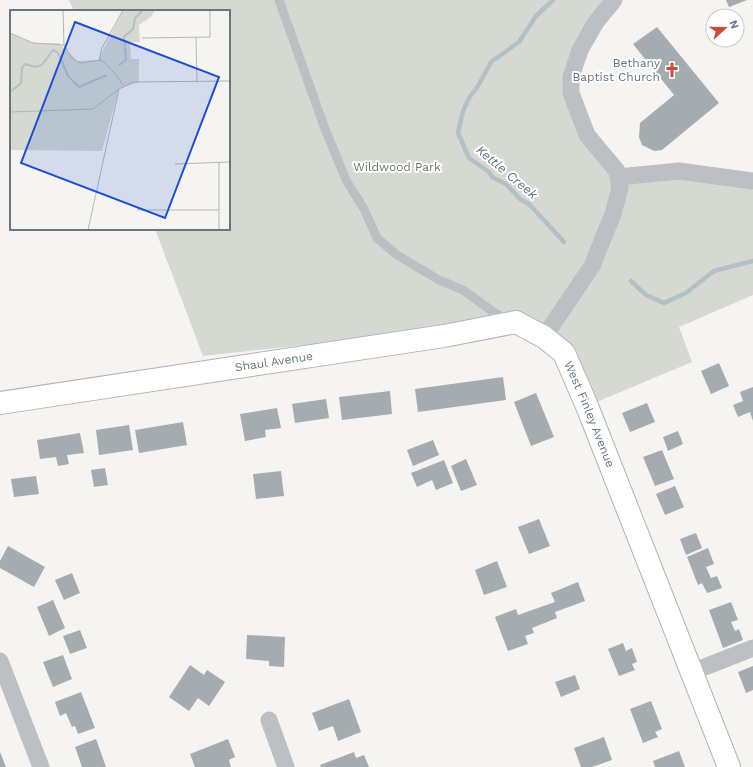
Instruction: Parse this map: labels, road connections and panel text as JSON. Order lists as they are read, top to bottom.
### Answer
{
  "streets": {
    "main road": ["Shaul Avenue", "West Finley Avenue"]
  },
  "water": ["Kettle Creek"],
  "parks": ["Wildwood Park"],
  "places": {
    "church": ["Bethany Baptist Church"]
  },
  "north": "right"
}
